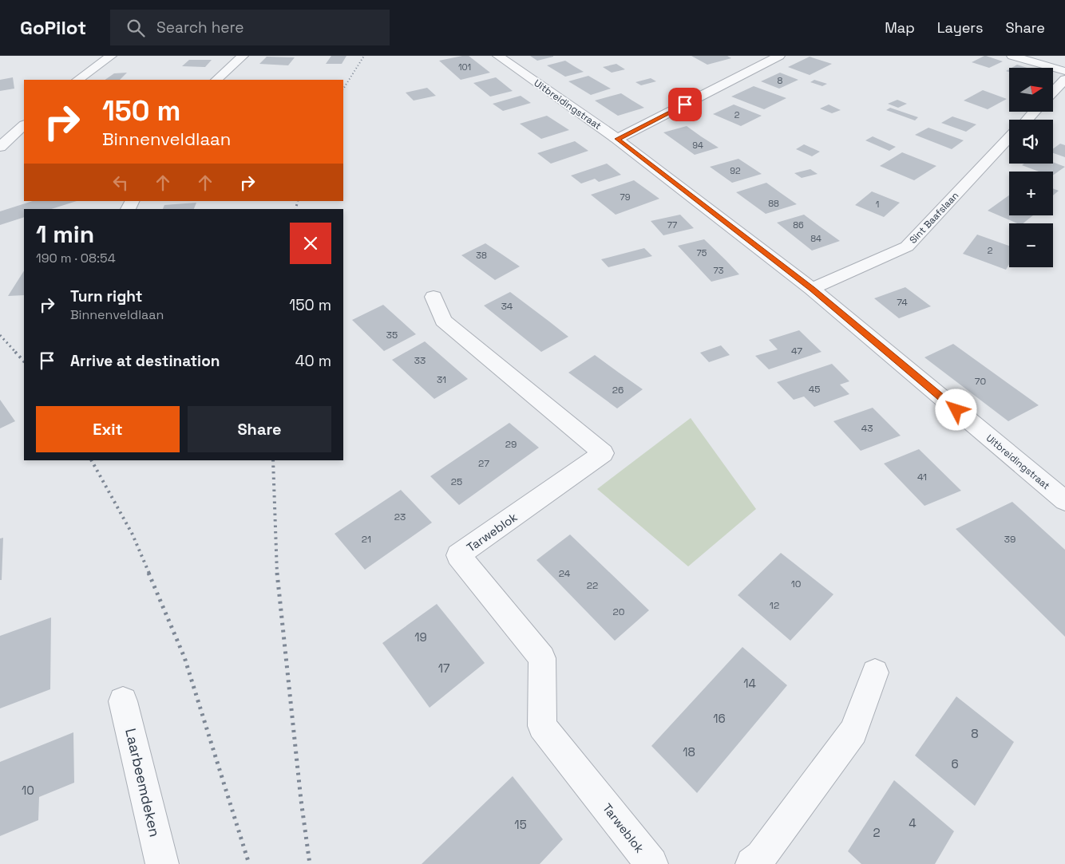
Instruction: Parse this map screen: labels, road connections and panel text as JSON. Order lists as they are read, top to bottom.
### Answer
{
  "streets": {
    "street": [
      "Uitbreidingstraat",
      "Sint Baafslaan",
      "Tarweblok",
      "Laarbeemdeken"
    ]
  },
  "crossings": [
    ["Uitbreidingstraat", "Sint Baafslaan"]
  ],
  "house_numbers": [
    "101",
    "8",
    "2",
    "94",
    "92",
    "79",
    "88",
    "1",
    "77",
    "86",
    "84",
    "2",
    "75",
    "38",
    "73",
    "74",
    "34",
    "35",
    "47",
    "33",
    "31",
    "70",
    "45",
    "26",
    "43",
    "29",
    "27",
    "41",
    "25",
    "23",
    "21",
    "39",
    "24",
    "10",
    "22",
    "12",
    "20",
    "19",
    "17",
    "14",
    "16",
    "8",
    "18",
    "6",
    "10",
    "4",
    "15",
    "2"
  ],
  "north": "right",
  "page": {
    "header": "GoPilot",
    "search": "Search here",
    "nav": ["Map", "Layers", "Share"],
    "map_buttons": ["+", "−"],
    "turn": ["150 m", "Binnenveldlaan"],
    "heading": ["1 min", "190 m · 08:54"],
    "list": [
      {
        "name": "Turn right",
        "note": "Binnenveldlaan",
        "value": "150 m"
      },
      {
        "name": "Arrive at destination",
        "value": "40 m"
      }
    ],
    "buttons": ["Exit", "Share"]
  }
}
